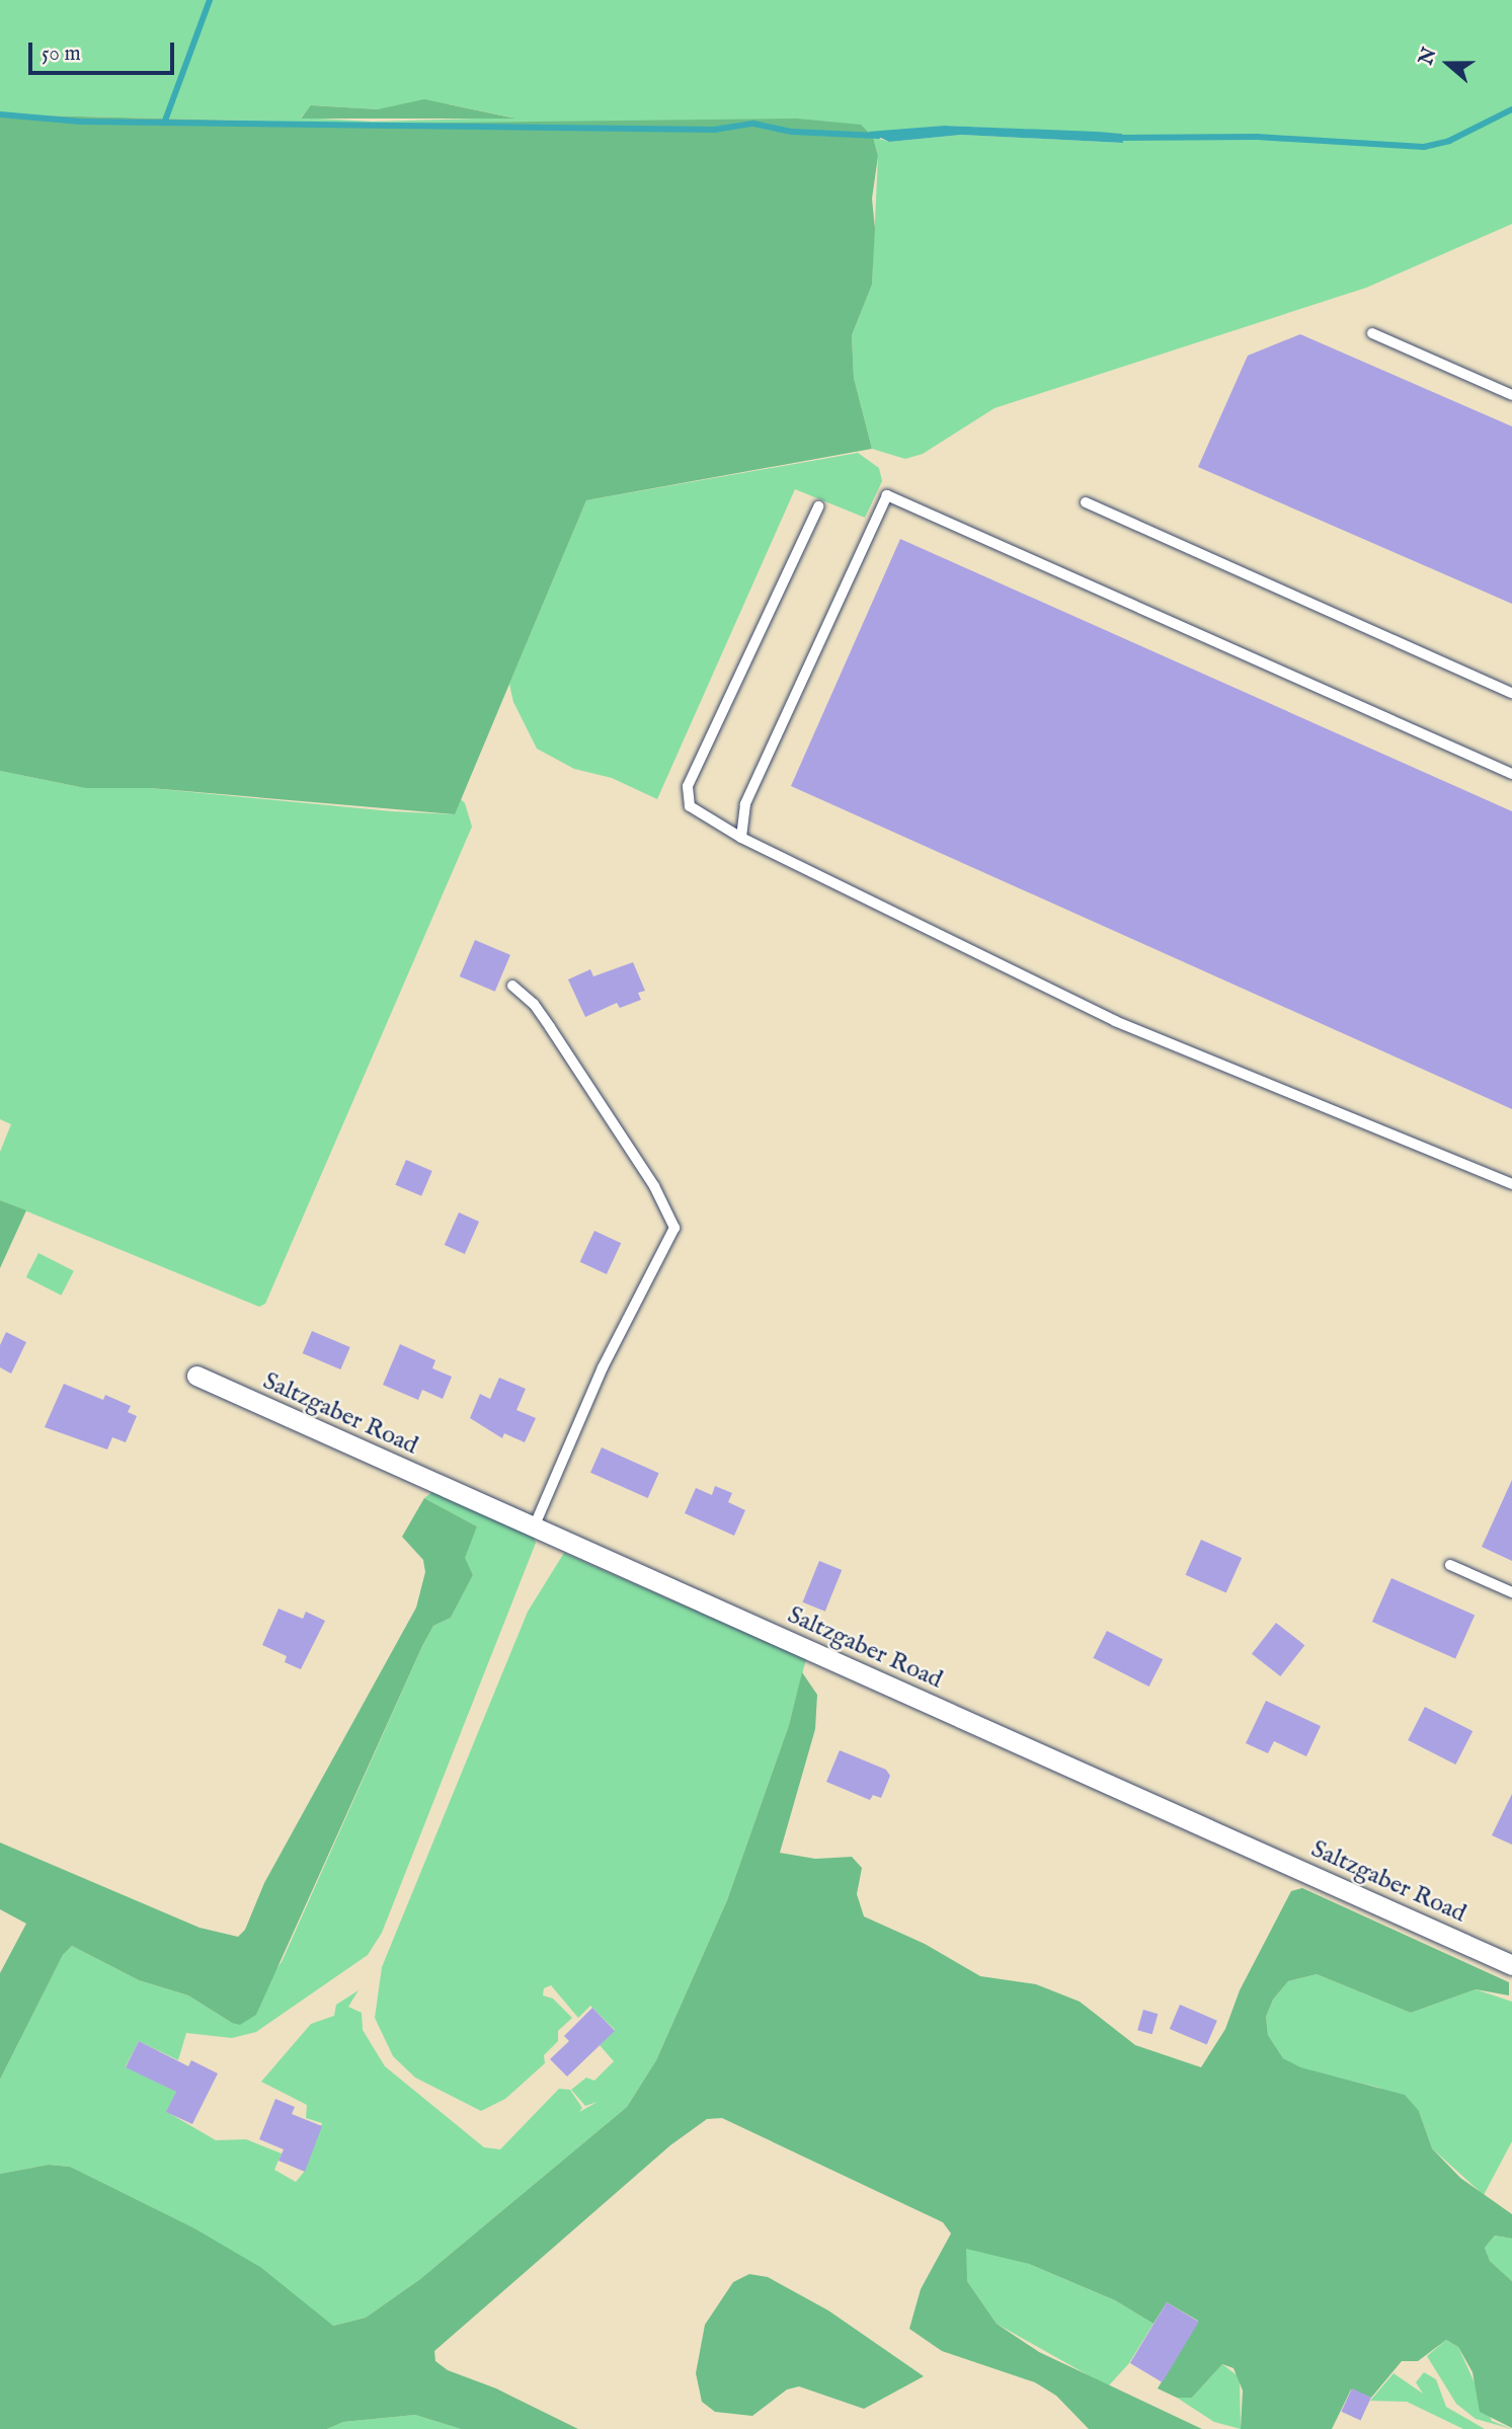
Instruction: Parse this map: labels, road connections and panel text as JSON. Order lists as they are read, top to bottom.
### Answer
{
  "streets": {
    "street": ["Saltzgaber Road"]
  },
  "scale_bar": "50 m",
  "north": "left"
}
